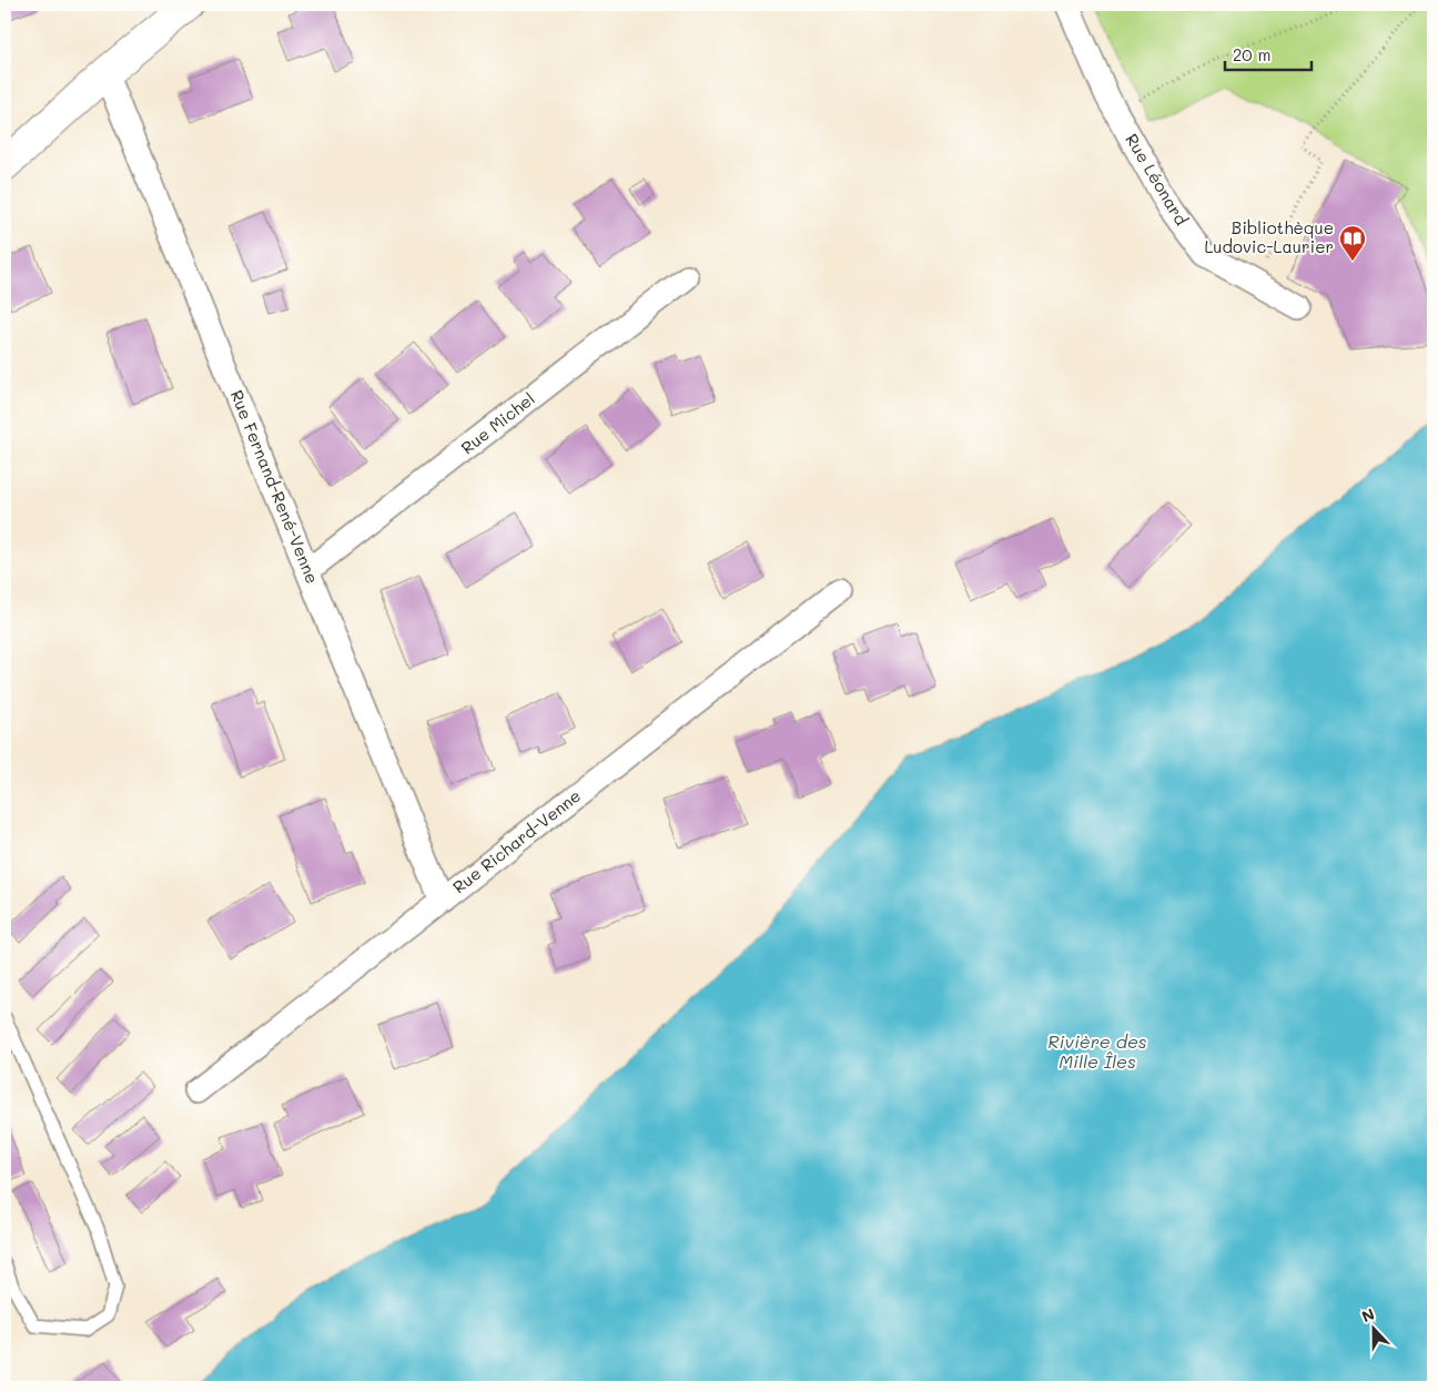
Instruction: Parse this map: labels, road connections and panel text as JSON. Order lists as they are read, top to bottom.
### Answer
{
  "streets": {
    "street": [
      "Rue Léonard",
      "Rue Michel",
      "Rue Fernand-René-Venne",
      "Rue Richard-Venne"
    ]
  },
  "crossings": [
    ["Rue Michel", "Rue Fernand-René-Venne"],
    ["Rue Fernand-René-Venne", "Rue Richard-Venne"]
  ],
  "water": ["Rivière des Mille Îles"],
  "places": {
    "library": ["Bibliothèque Ludovic-Laurier"]
  },
  "scale_bar": "20 m",
  "north": "top"
}
